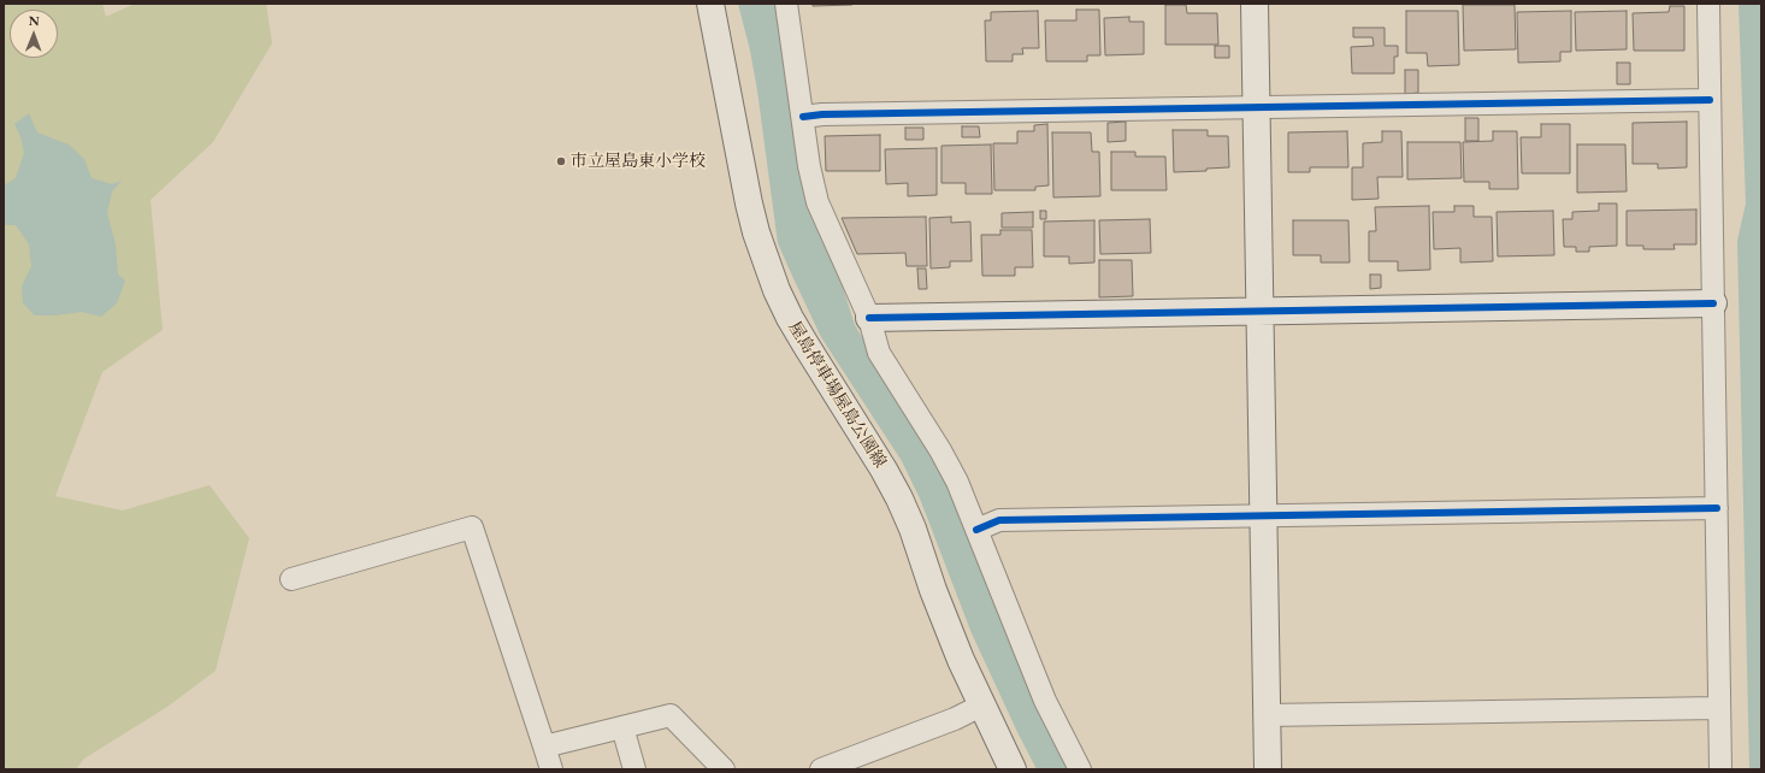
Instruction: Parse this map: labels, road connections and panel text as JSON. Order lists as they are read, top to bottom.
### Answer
{
  "streets": {
    "street": ["屋島停車場屋島公園線"]
  },
  "places": ["市立屋島東小学校"],
  "north": "top"
}
